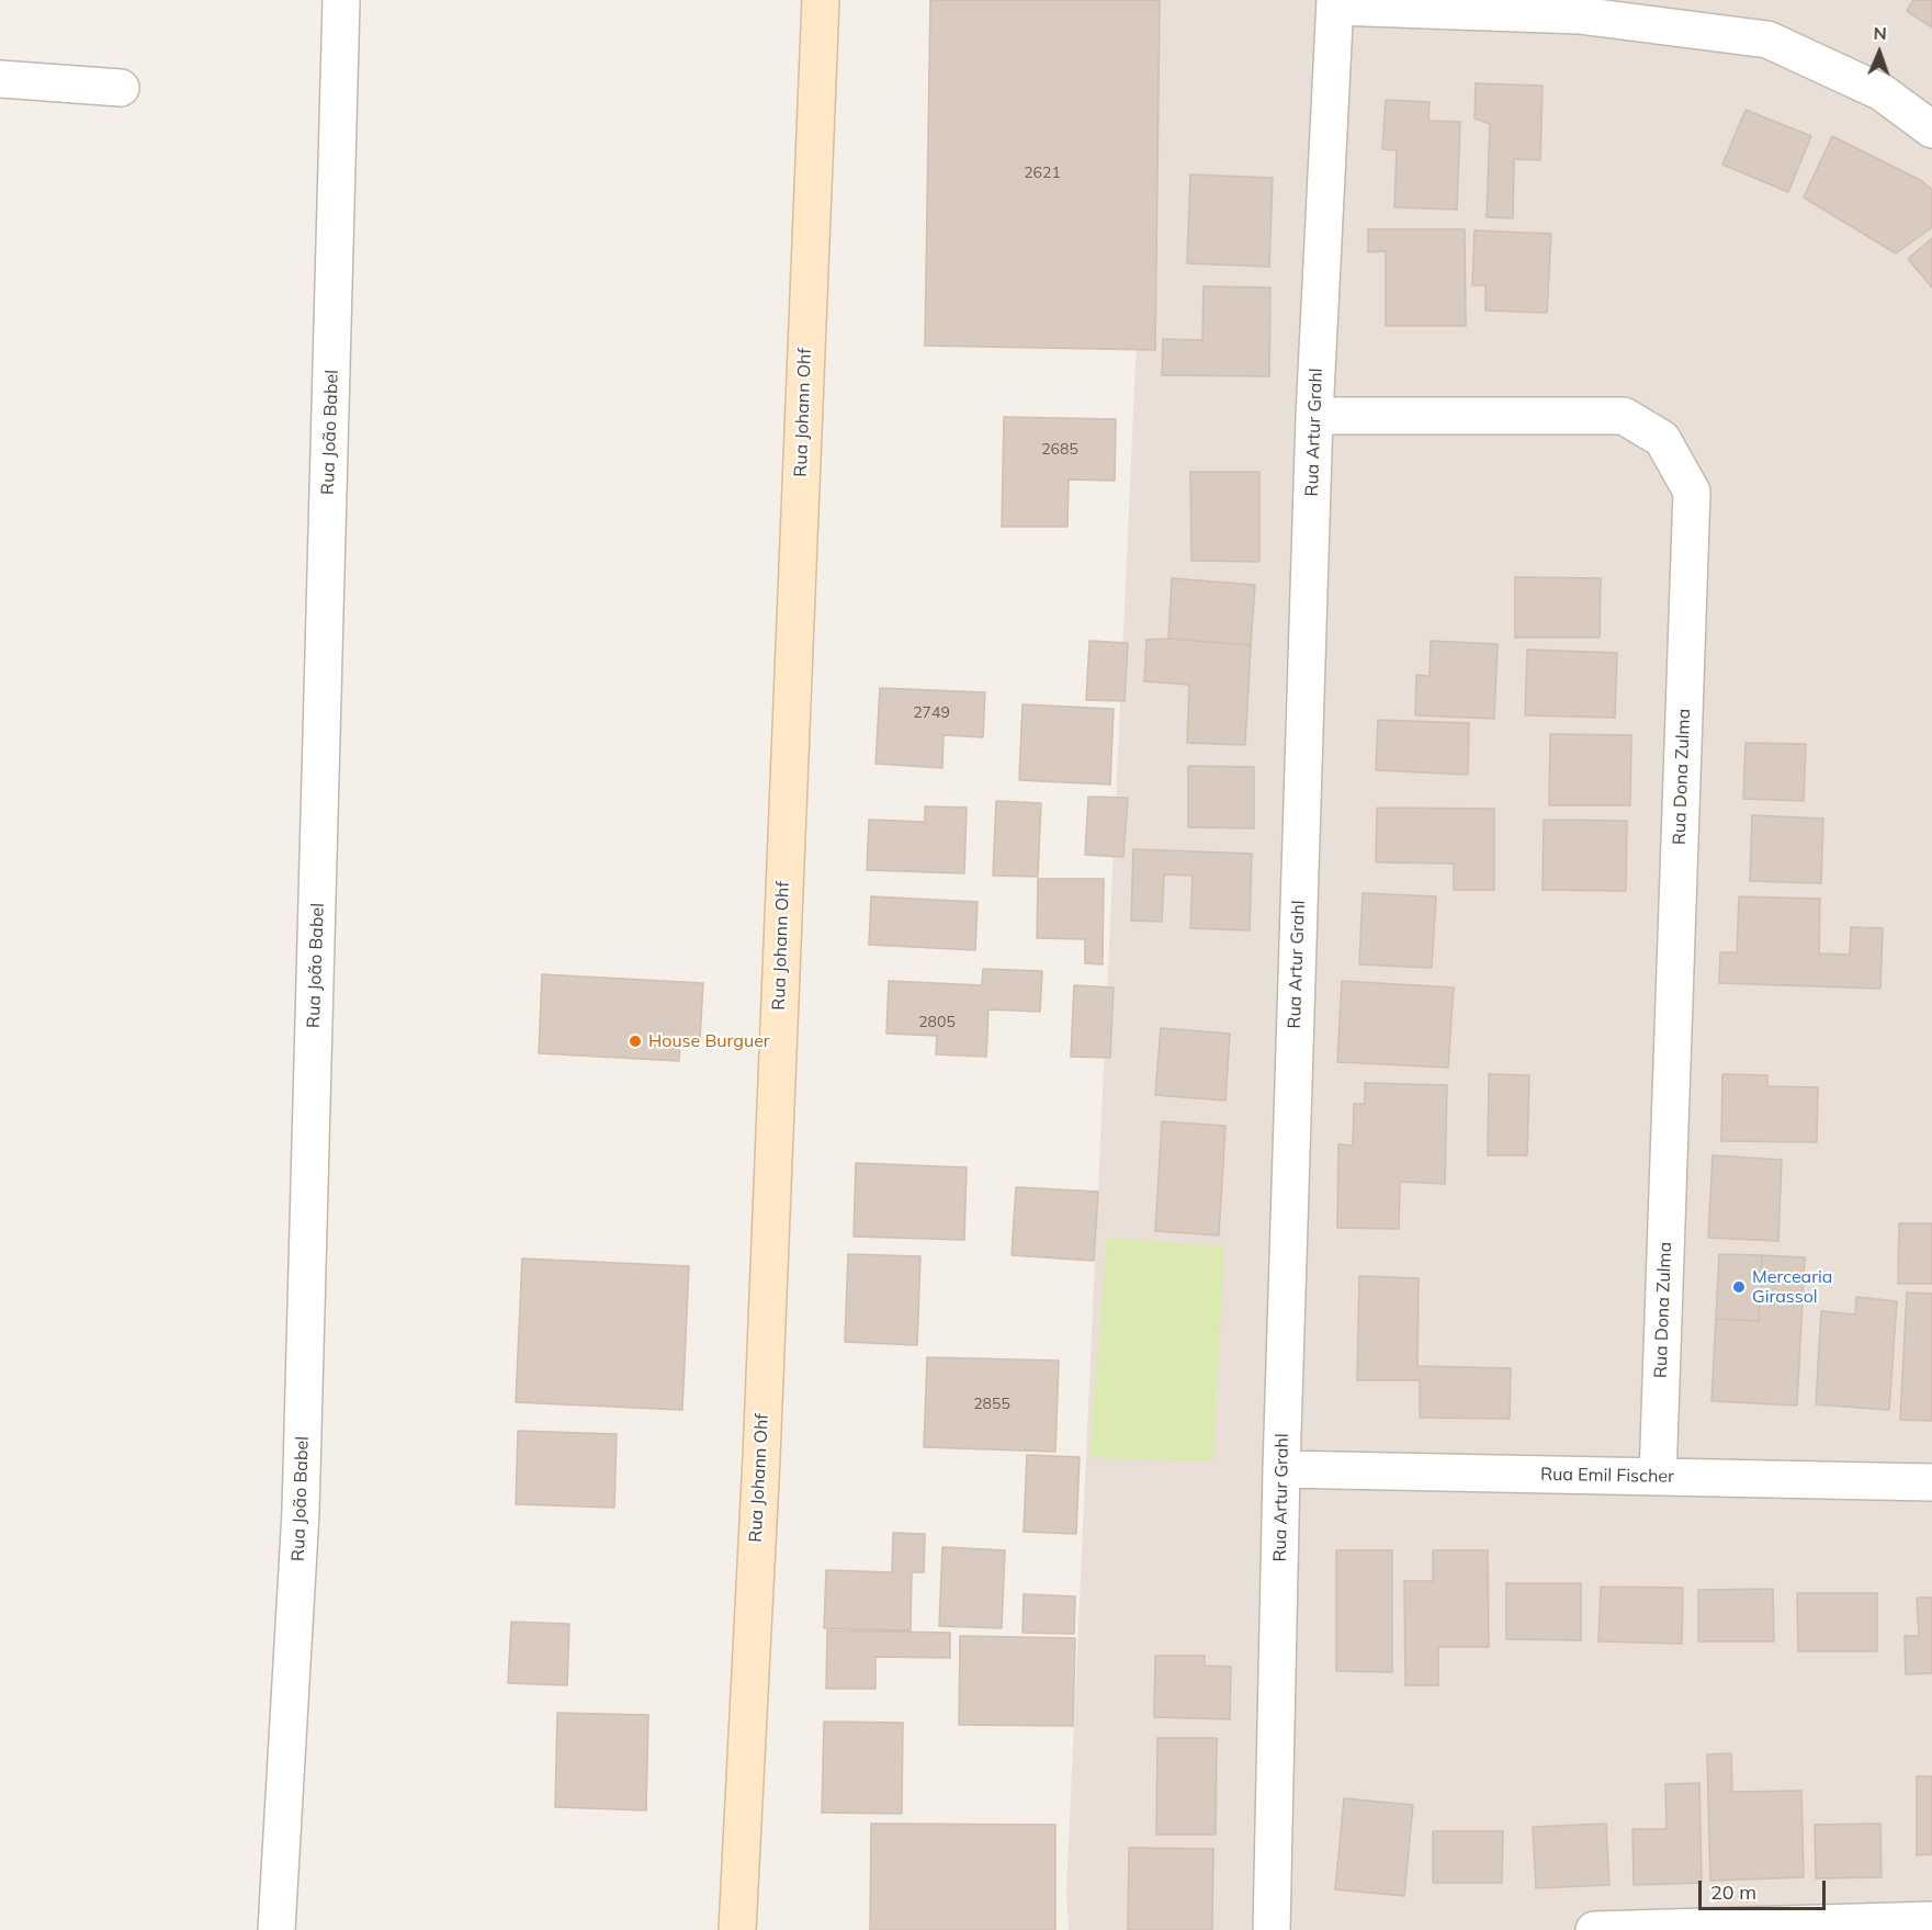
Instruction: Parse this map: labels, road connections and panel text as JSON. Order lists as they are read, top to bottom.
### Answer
{
  "streets": {
    "main road": ["Rua Johann Ohf"],
    "street": [
      "Rua João Babel",
      "Rua Artur Grahl",
      "Rua Dona Zulma",
      "Rua Emil Fischer"
    ]
  },
  "crossings": [
    ["Rua Artur Grahl", "Rua Dona Zulma"],
    ["Rua Artur Grahl", "Rua Emil Fischer"],
    ["Rua Dona Zulma", "Rua Emil Fischer"]
  ],
  "places": ["House Burguer", "Mercearia Girassol"],
  "house_numbers": [
    "2621",
    "2685",
    "2749",
    "2805",
    "2855"
  ],
  "scale_bar": "20 m",
  "north": "top"
}
